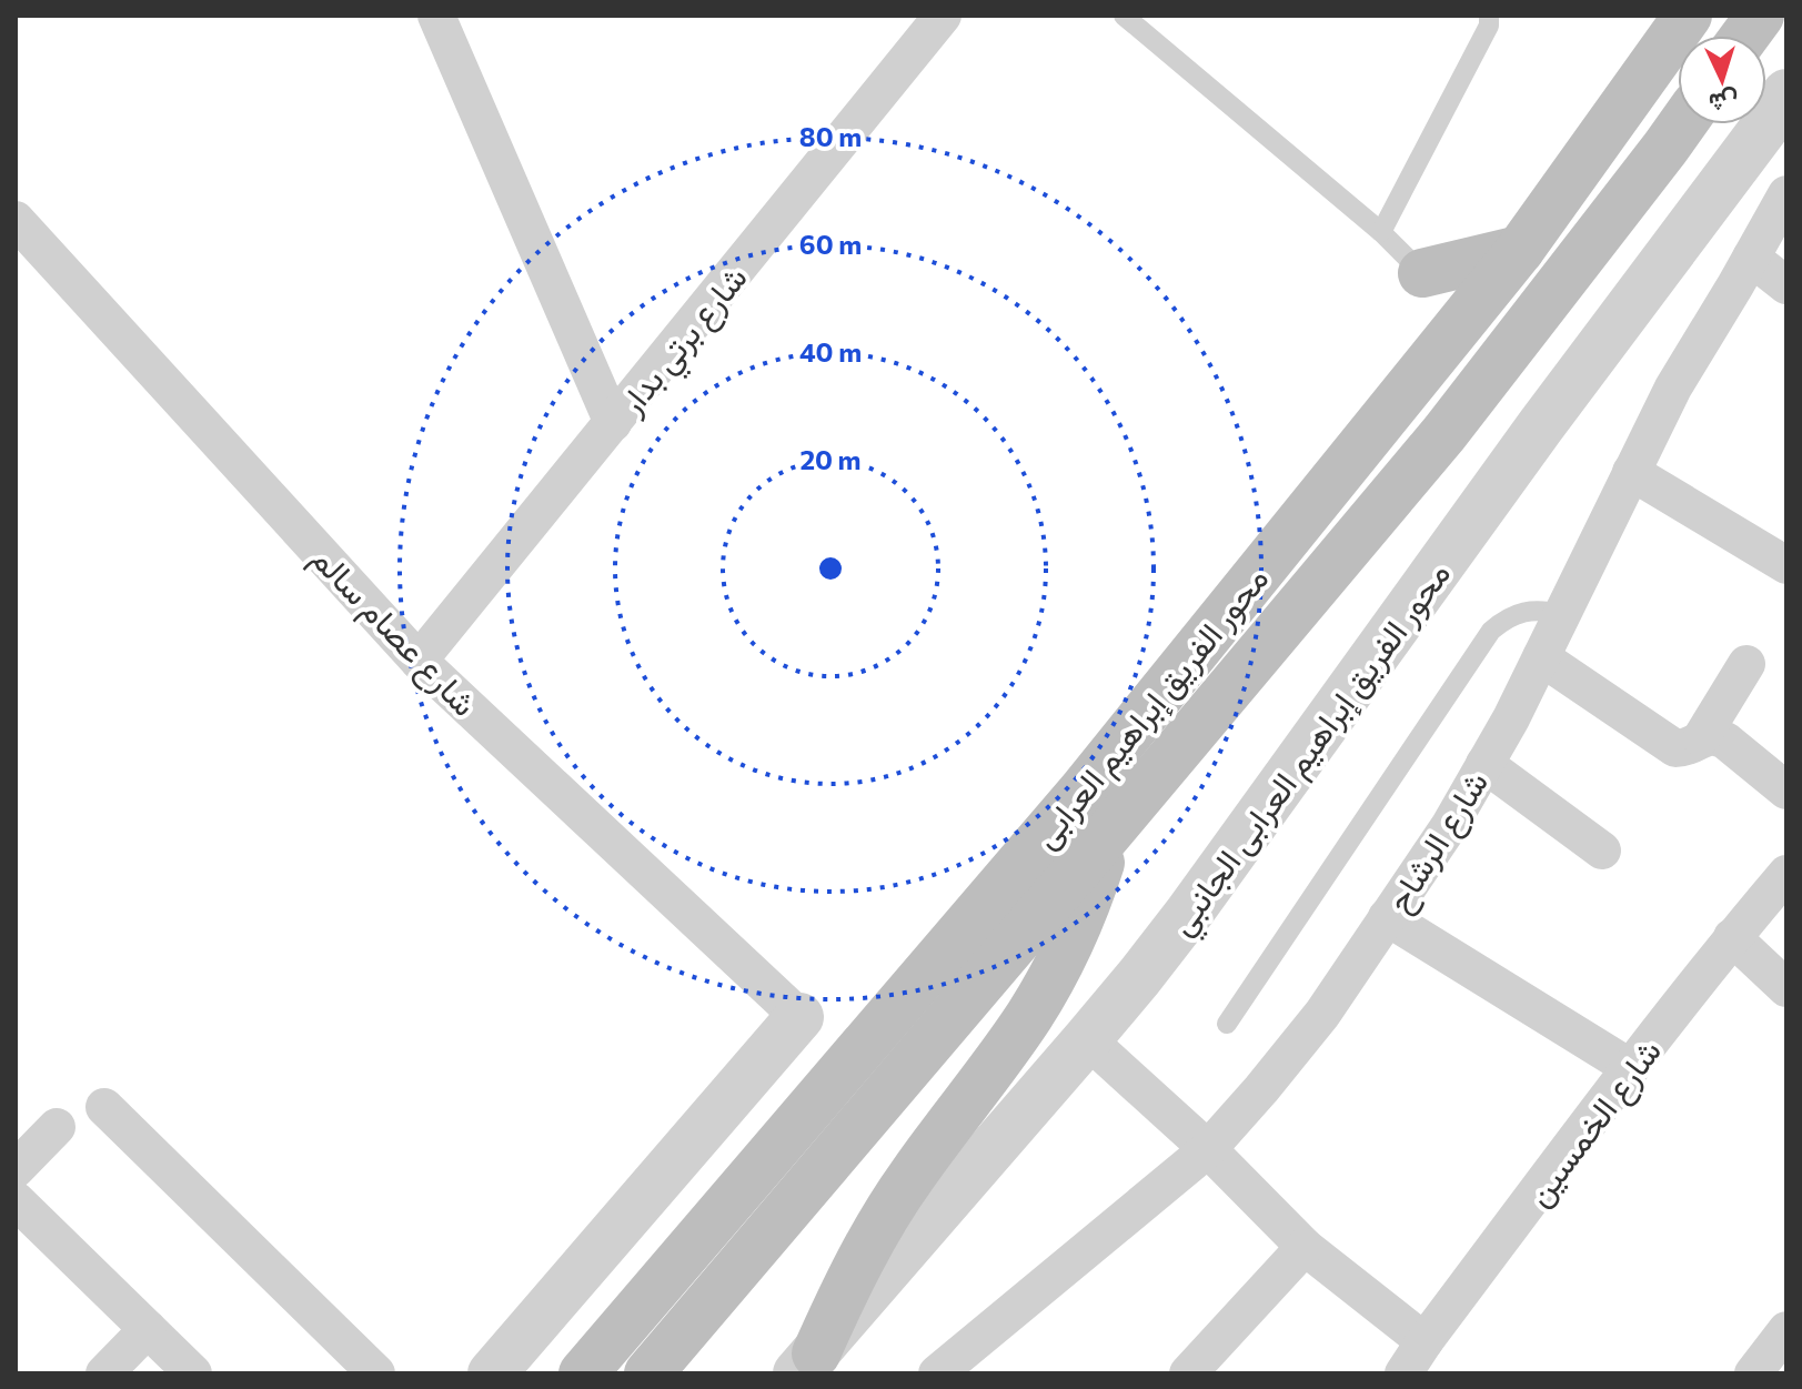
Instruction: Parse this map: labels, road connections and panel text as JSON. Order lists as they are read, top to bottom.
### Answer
{
  "streets": {
    "main road": ["محور الفريق إبراهيم العرابى"],
    "street": [
      "شارع برتي بدار",
      "شارع عصام سالم",
      "محور الفريق إبراهيم العرابى الجانبي",
      "شارع الرشاح",
      "شارع الخمسين"
    ]
  },
  "crossings": [
    ["شارع برتي بدار", "شارع عصام سالم"]
  ],
  "north": "bottom",
  "rings": [
    "80 m",
    "60 m",
    "40 m",
    "20 m"
  ]
}
